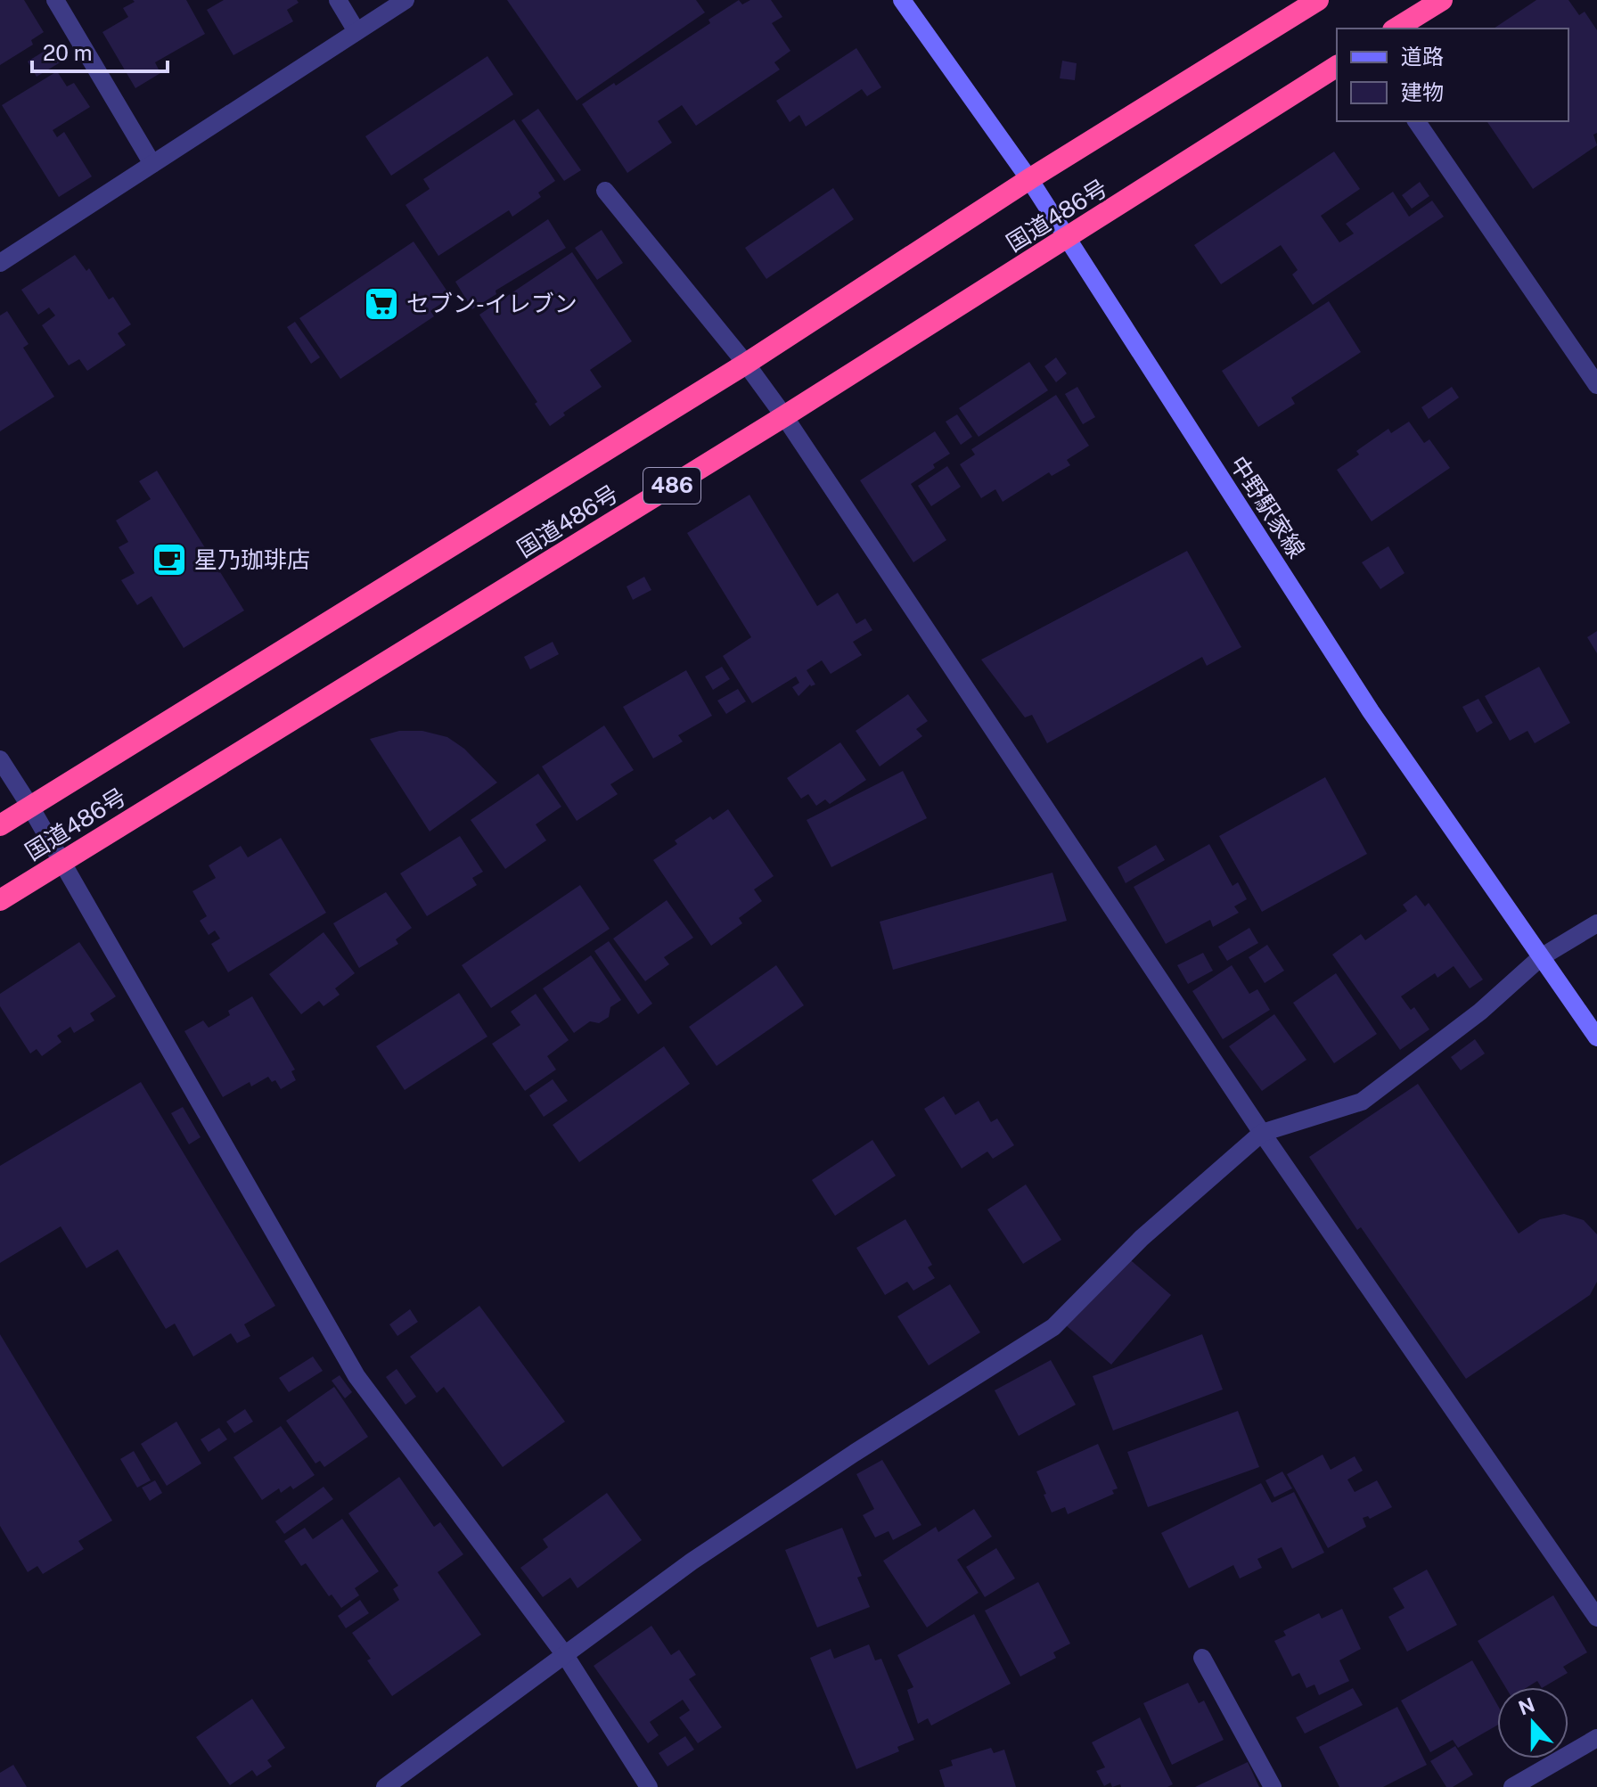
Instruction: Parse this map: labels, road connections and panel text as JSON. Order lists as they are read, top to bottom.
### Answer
{
  "streets": {
    "highway": ["国道486号", "486"],
    "main road": ["中野駅家線"]
  },
  "crossings": [
    ["国道486号", "中野駅家線"]
  ],
  "places": {
    "supermarket": ["セブン-イレブン"],
    "cafe": ["星乃珈琲店"]
  },
  "legend": ["道路", "建物"],
  "scale_bar": "20 m",
  "north": "top"
}
